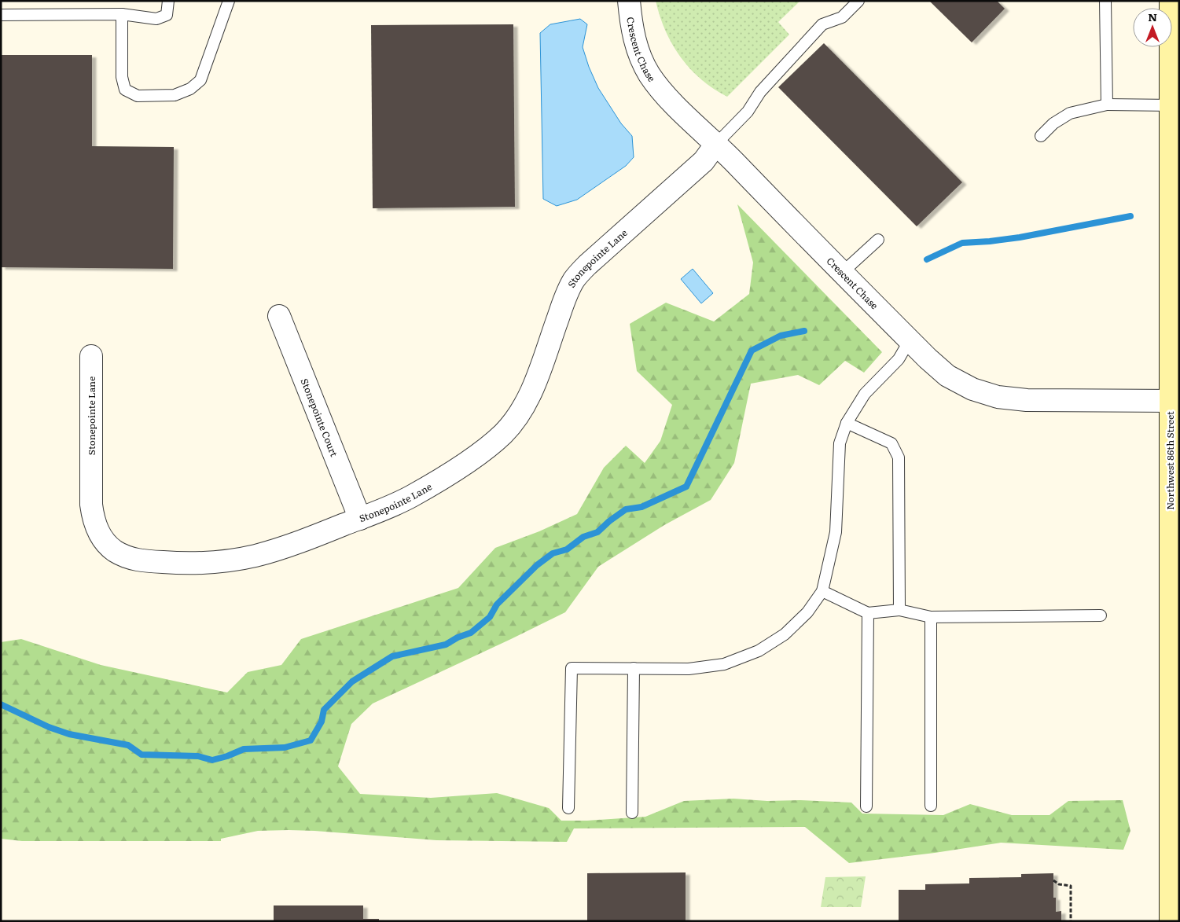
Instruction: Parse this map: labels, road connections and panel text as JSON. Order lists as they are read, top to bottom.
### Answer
{
  "streets": {
    "main road": ["Northwest 86th Street"],
    "street": ["Crescent Chase", "Stonepointe Lane", "Stonepointe Court"]
  },
  "crossings": [
    ["Crescent Chase", "Stonepointe Lane"],
    ["Crescent Chase", "Northwest 86th Street"],
    ["Stonepointe Lane", "Stonepointe Court"]
  ],
  "north": "top"
}
